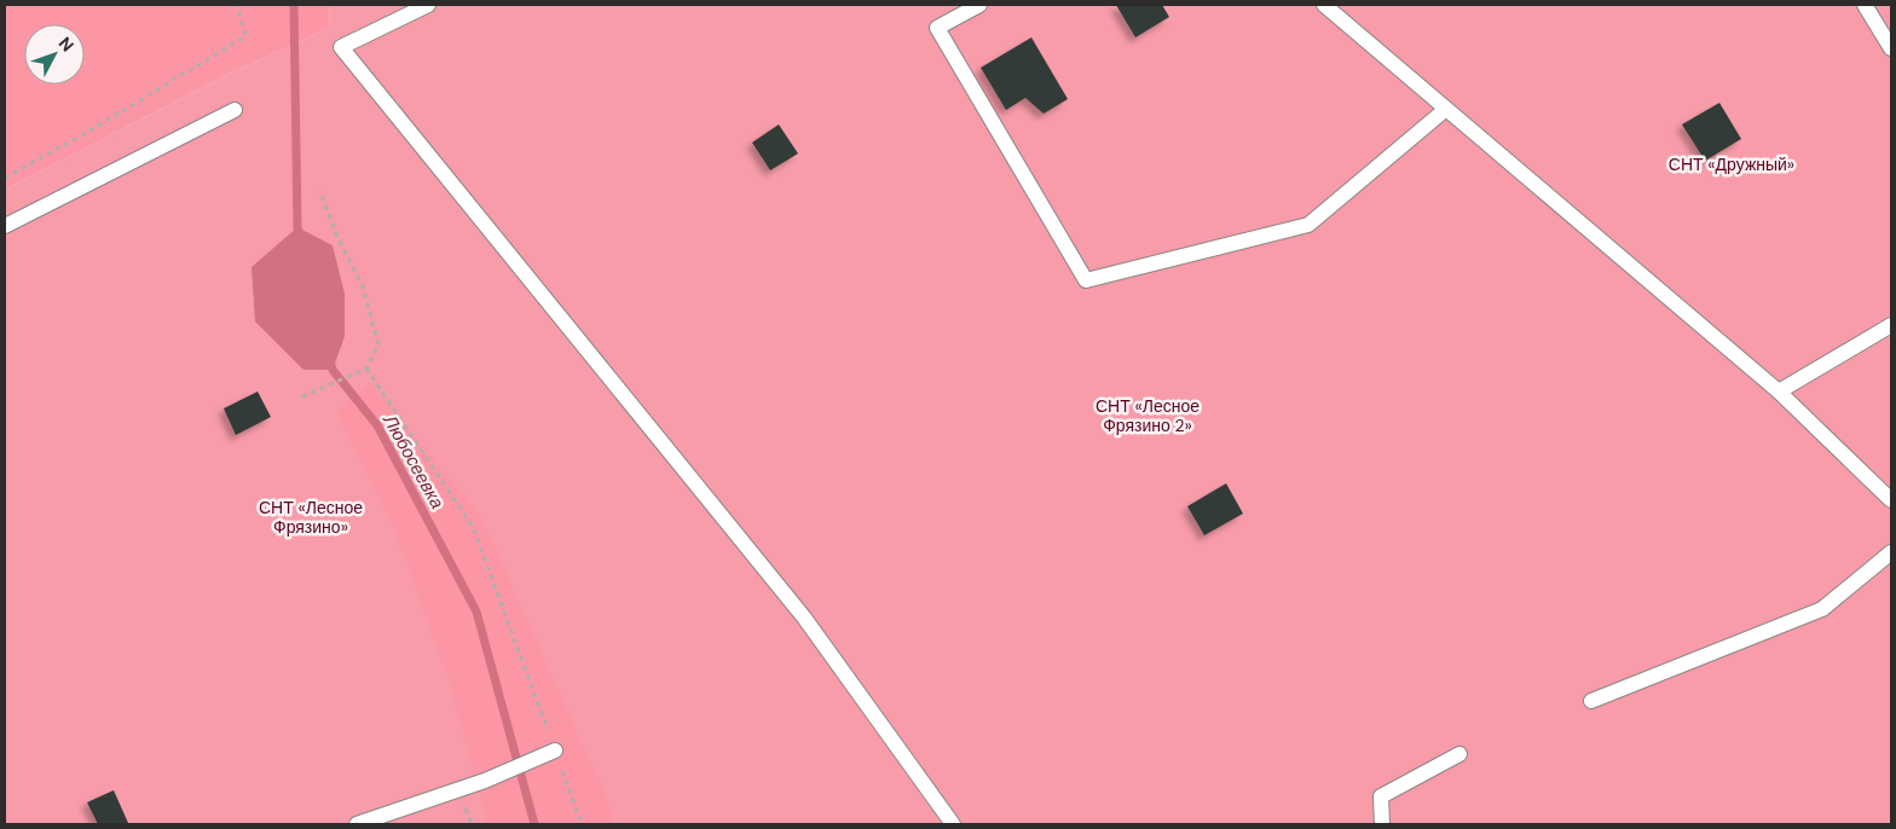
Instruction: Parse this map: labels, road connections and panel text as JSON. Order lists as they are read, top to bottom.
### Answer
{
  "water": ["Любосеевка"],
  "parks": ["СНТ «Дружный»", "СНТ «Лесное Фрязино 2»", "СНТ «Лесное Фрязино»"],
  "north": "top right"
}
